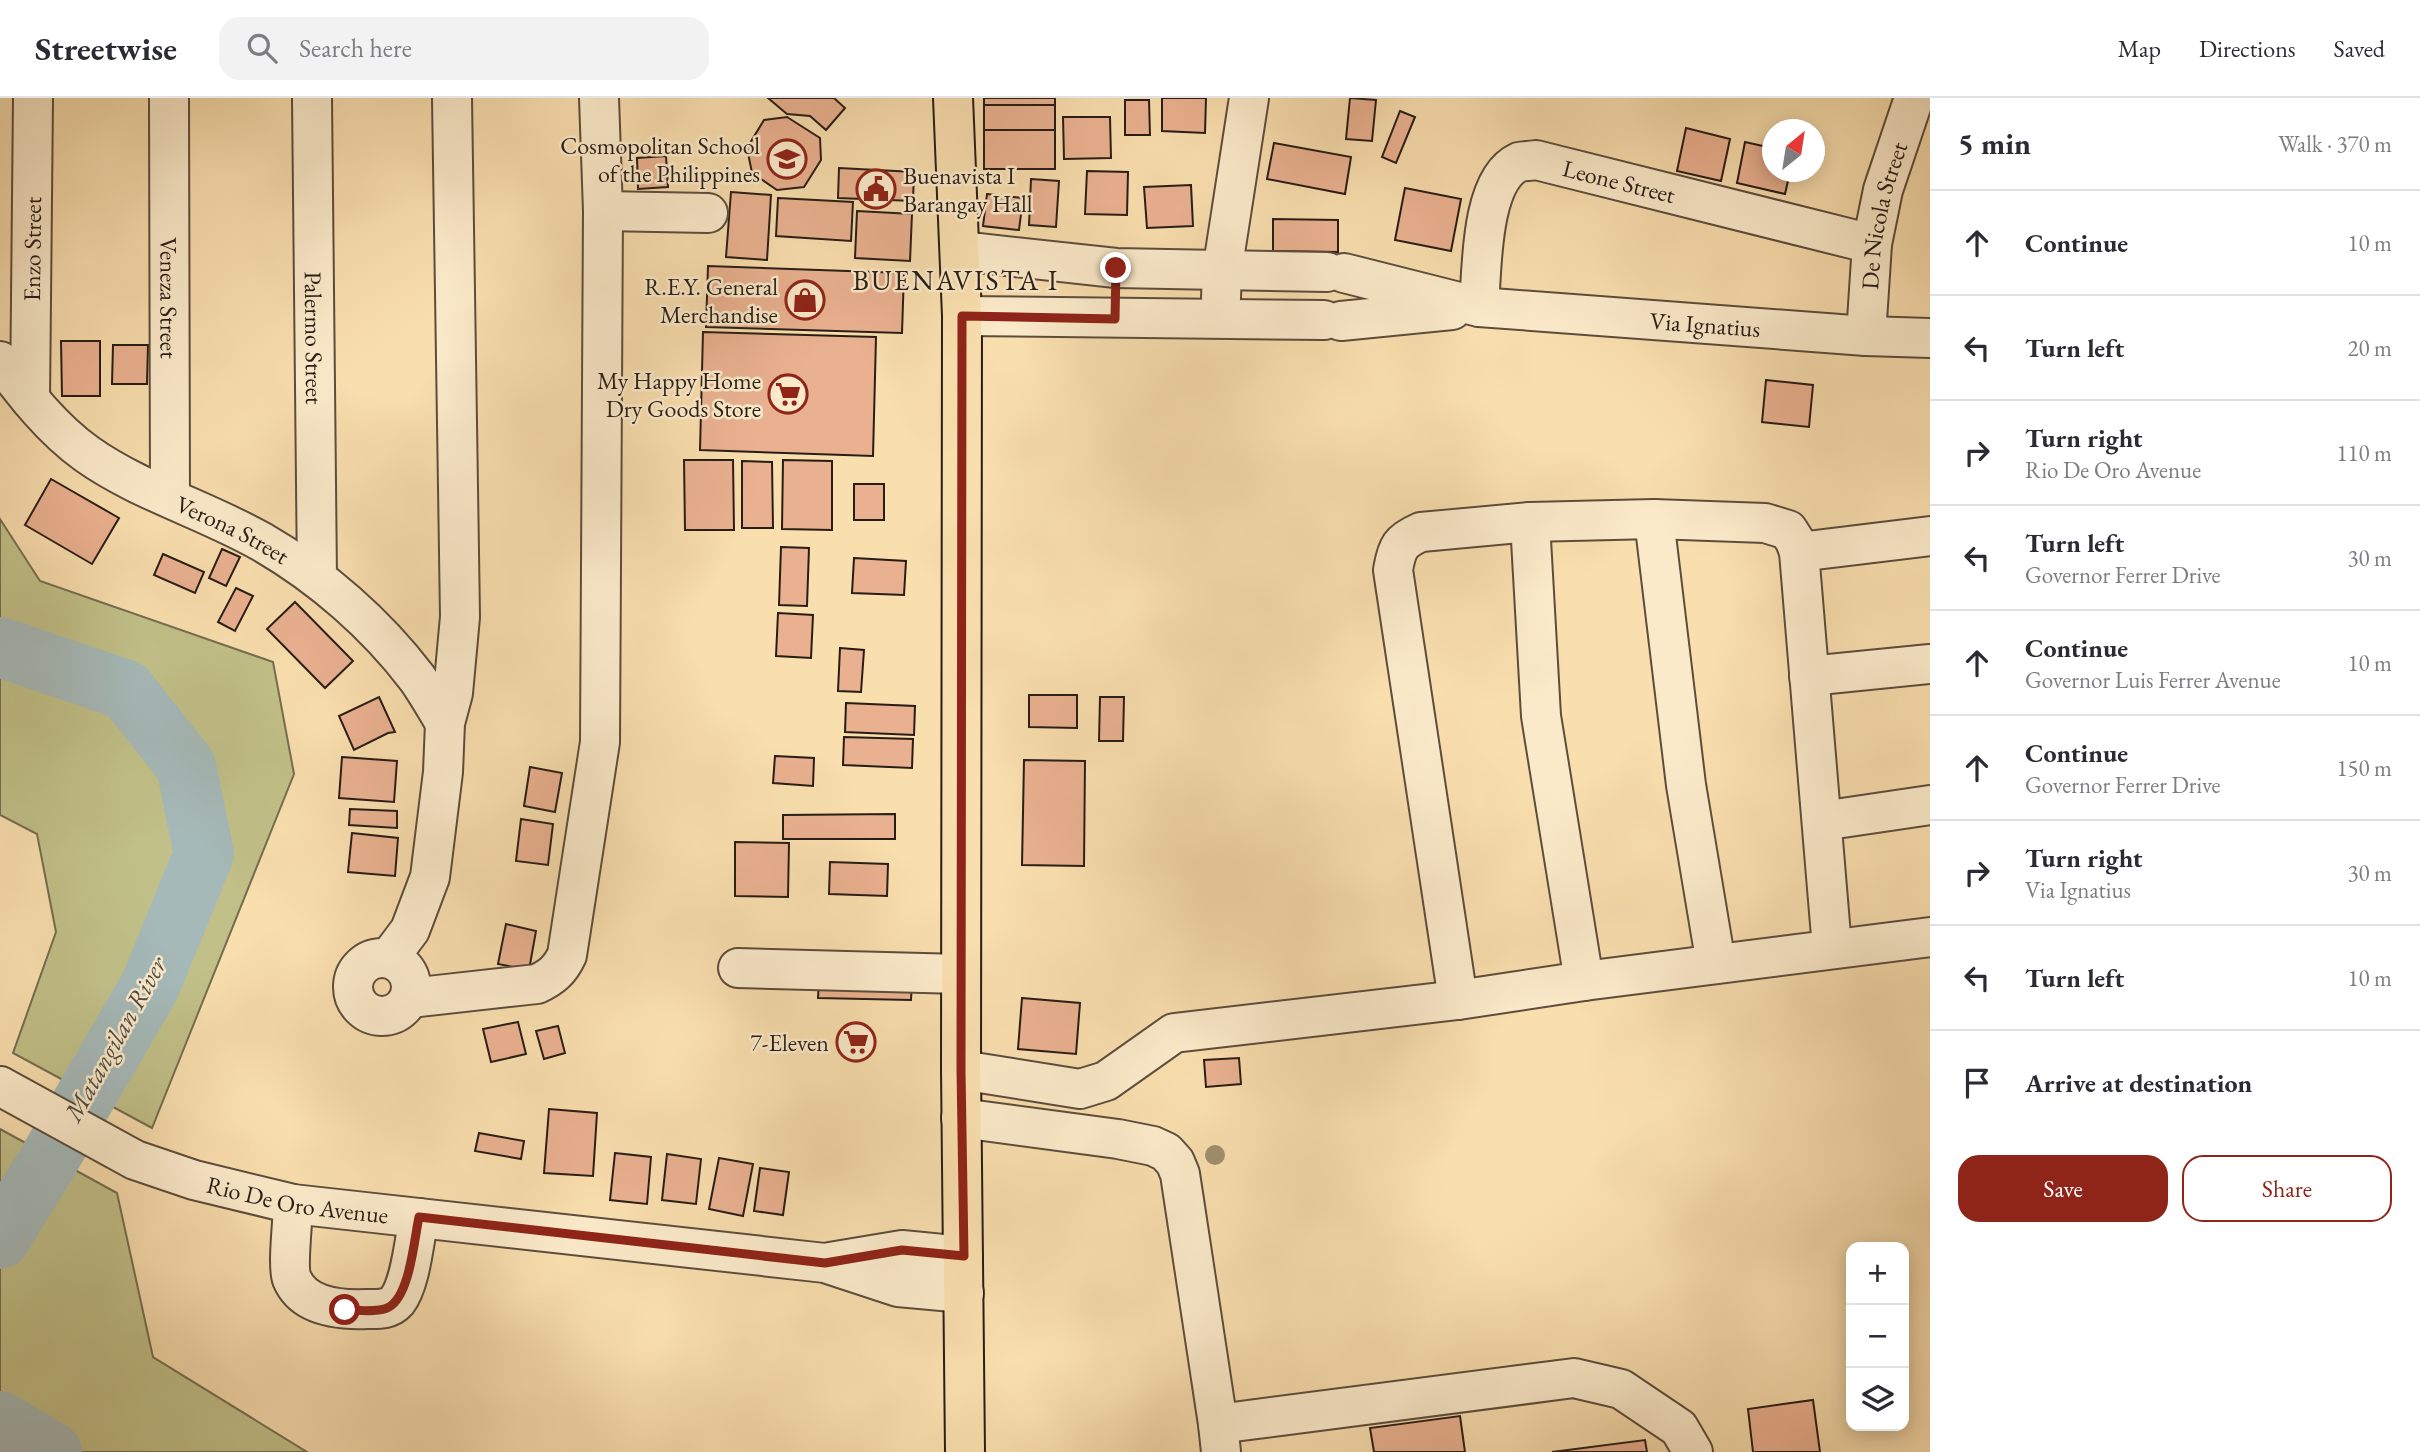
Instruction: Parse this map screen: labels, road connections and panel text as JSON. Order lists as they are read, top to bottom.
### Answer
{
  "streets": {
    "street": [
      "Leone Street",
      "De Nicola Street",
      "Enzo Street",
      "Veneza Street",
      "Via Ignatius",
      "Palermo Street",
      "Verona Street",
      "Rio De Oro Avenue"
    ]
  },
  "crossings": [
    ["Leone Street", "De Nicola Street"],
    ["Leone Street", "Via Ignatius"],
    ["De Nicola Street", "Via Ignatius"],
    ["Enzo Street", "Verona Street"],
    ["Veneza Street", "Verona Street"],
    ["Palermo Street", "Verona Street"]
  ],
  "districts": ["BUENAVISTA I"],
  "water": ["Matangilan River"],
  "places": {
    "school or university": ["Cosmopolitan School of the Philippines"],
    "public building": ["Buenavista I Barangay Hall"],
    "shop": ["R.E.Y. General Merchandise"],
    "supermarket": ["My Happy Home Dry Goods Store", "7-Eleven"]
  },
  "north": "top right",
  "page": {
    "header": "Streetwise",
    "search": "Search here",
    "nav": ["Map", "Directions", "Saved"],
    "heading": ["5 min", "Walk · 370 m"],
    "list": [
      ["Continue", "10 m"],
      ["Turn left", "20 m"],
      ["Turn right", "Rio De Oro Avenue", "110 m"],
      ["Turn left", "Governor Ferrer Drive", "30 m"],
      ["Continue", "Governor Luis Ferrer Avenue", "10 m"],
      ["Continue", "Governor Ferrer Drive", "150 m"],
      ["Turn right", "Via Ignatius", "30 m"],
      ["Turn left", "10 m"],
      "Arrive at destination"
    ],
    "buttons": ["Save", "Share"],
    "map_buttons": ["+", "−"]
  }
}
